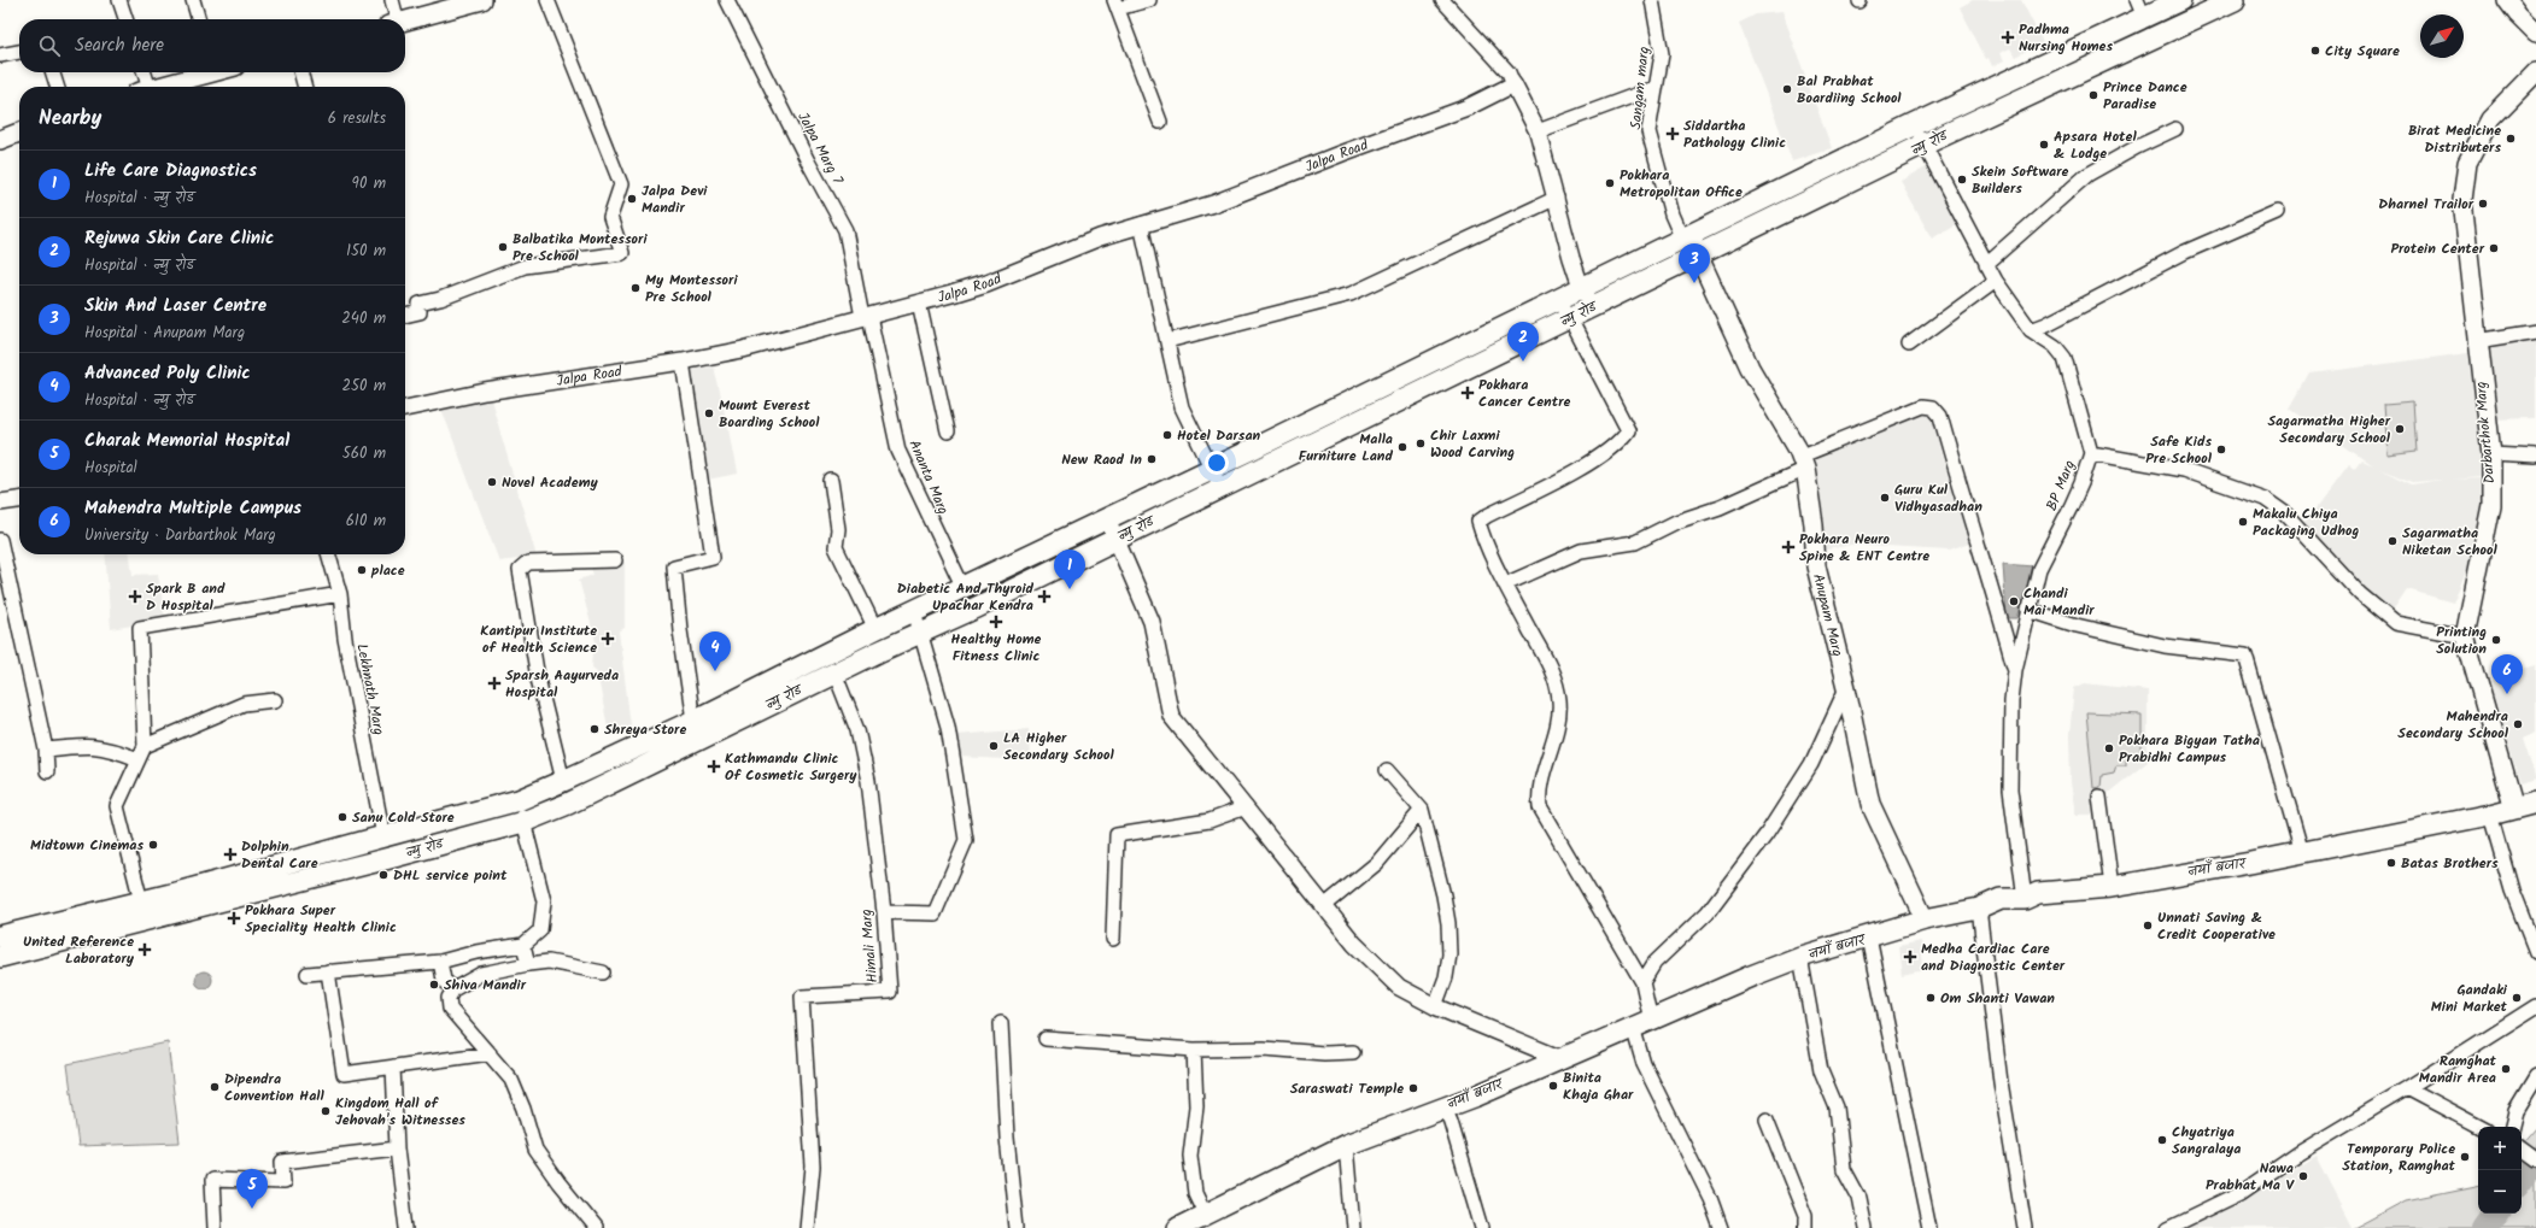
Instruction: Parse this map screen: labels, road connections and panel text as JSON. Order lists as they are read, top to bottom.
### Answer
{
  "streets": {
    "main road": [
      "न्यु रोड",
      "Darbarthok Marg",
      "Anupam Marg",
      "नयाँ बजार"
    ],
    "street": [
      "Sangam marg",
      "Jalpa Marg 7",
      "Jalpa Road",
      "Ananta Marg",
      "BP Marg",
      "Lekhnath Marg",
      "Himali Marg"
    ]
  },
  "crossings": [
    ["Sangam marg", "न्यु रोड"],
    ["Sangam marg", "Anupam Marg"],
    ["न्यु रोड", "Ananta Marg"],
    ["न्यु रोड", "BP Marg"],
    ["न्यु रोड", "Anupam Marg"],
    ["न्यु रोड", "Lekhnath Marg"],
    ["न्यु रोड", "Himali Marg"],
    ["Jalpa Marg 7", "Jalpa Road"],
    ["Jalpa Marg 7", "Ananta Marg"],
    ["Jalpa Road", "Ananta Marg"],
    ["Darbarthok Marg", "नयाँ बजार"],
    ["BP Marg", "नयाँ बजार"],
    ["Anupam Marg", "नयाँ बजार"]
  ],
  "places": {
    "health": [
      "Padhma Nursing Homes",
      "Siddartha Pathology Clinic",
      "Pokhara Cancer Centre",
      "Pokhara Neuro Spine & ENT Centre",
      "Spark B and D Hospital",
      "Diabetic And Thyroid Upachar Kendra",
      "Healthy Home Fitness Clinic",
      "Kantipur Institute of Health Science",
      "Sparsh Aayurveda Hospital",
      "Kathmandu Clinic Of Cosmetic Surgery",
      "Dolphin Dental Care",
      "Pokhara Super Speciality Health Clinic",
      "United Reference Laboratory",
      "Medha Cardiac Care and Diagnostic Center"
    ],
    "other": [
      "City Square",
      "Bal Prabhat Boardiing School",
      "Prince Dance Paradise",
      "Birat Medicine Distributers",
      "Apsara Hotel & Lodge",
      "Skein Software Builders",
      "Pokhara Metropolitan Office",
      "Jalpa Devi Mandir",
      "Dharnel Trailor",
      "Balbatika Montessori Pre School",
      "Protein Center",
      "My Montessori Pre School",
      "Mount Everest Boarding School",
      "Sagarmatha Higher Secondary School",
      "Hotel Darsan",
      "Chir Laxmi Wood Carving",
      "Malla Furniture Land",
      "Safe Kids Pre School",
      "New Raod In",
      "Novel Academy",
      "Guru Kul Vidhyasadhan",
      "Makalu Chiya Packaging Udhog",
      "Sagarmatha Niketan School",
      "place",
      "Chandi Mai Mandir",
      "Printing Solution",
      "Mahendra Secondary School",
      "Shreya Store",
      "LA Higher Secondary School",
      "Pokhara Bigyan Tatha Prabidhi Campus",
      "Sanu Cold Store",
      "Midtown Cinemas",
      "Batas Brothers",
      "DHL service point",
      "Unnati Saving & Credit Cooperative",
      "Shiva Mandir",
      "Om Shanti Vawan",
      "Gandaki Mini Market",
      "Ramghat Mandir Area",
      "Binita Khaja Ghar",
      "Dipendra Convention Hall",
      "Saraswati Temple",
      "Kingdom Hall of Jehovah's Witnesses",
      "Chyatriya Sangralaya",
      "Temporary Police Station, Ramghat",
      "Nawa Prabhat Ma V"
    ]
  },
  "north": "top right",
  "page": {
    "search": "Search here",
    "heading": ["Nearby", "6 results"],
    "list": [
      {
        "mark": "1",
        "name": "Life Care Diagnostics",
        "note": "Hospital · न्यु रोड",
        "value": "90 m"
      },
      {
        "mark": "2",
        "name": "Rejuwa Skin Care Clinic",
        "note": "Hospital · न्यु रोड",
        "value": "150 m"
      },
      {
        "mark": "3",
        "name": "Skin And Laser Centre",
        "note": "Hospital · Anupam Marg",
        "value": "240 m"
      },
      {
        "mark": "4",
        "name": "Advanced Poly Clinic",
        "note": "Hospital · न्यु रोड",
        "value": "250 m"
      },
      {
        "mark": "5",
        "name": "Charak Memorial Hospital",
        "note": "Hospital",
        "value": "560 m"
      },
      {
        "mark": "6",
        "name": "Mahendra Multiple Campus",
        "note": "University · Darbarthok Marg",
        "value": "610 m"
      }
    ],
    "pins": [
      "3",
      "2",
      "1",
      "4",
      "6",
      "5"
    ],
    "map_buttons": ["+", "−"]
  }
}
